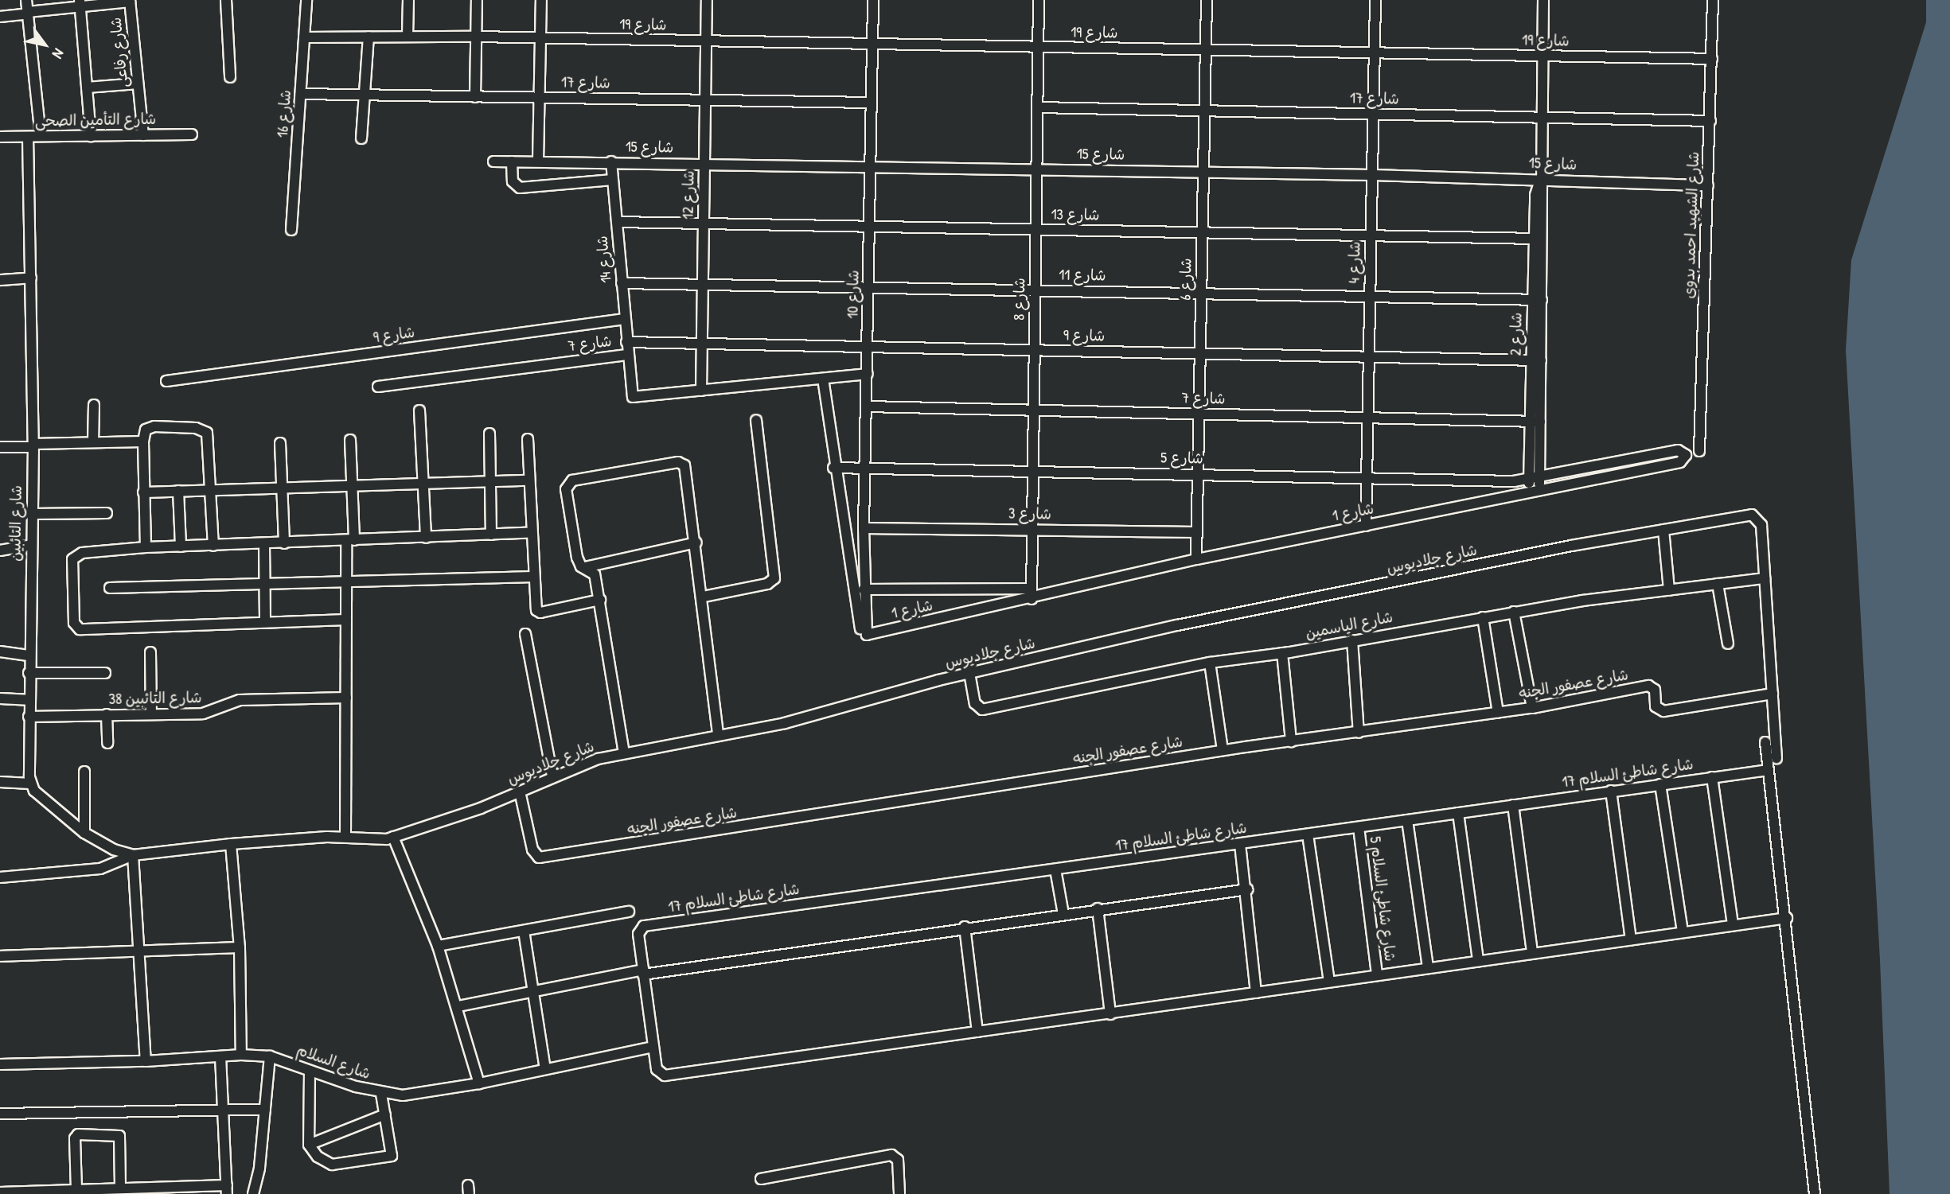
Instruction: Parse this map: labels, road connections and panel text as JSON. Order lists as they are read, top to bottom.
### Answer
{
  "streets": {
    "street": [
      "شارع 19",
      "شارع رفاعى",
      "شارع 17",
      "شارع 16",
      "شارع التأمين الصحى",
      "شارع 15",
      "شارع 12",
      "شارع 13",
      "شارع الشهيد احمد بدوى",
      "شارع 14",
      "شارع 4",
      "شارع 11",
      "شارع 6",
      "شارع 10",
      "شارع 8",
      "شارع 2",
      "شارع 9",
      "شارع 7",
      "شارع 5",
      "شارع 1",
      "شارع 3",
      "شارع التائبين",
      "شارع جلاديوس",
      "شارع الياسمين",
      "شارع عصفور الجنه",
      "شارع التائبين 38",
      "شارع شاطئ السلام 17",
      "شارع شاطئ السلام 5",
      "شارع السلام"
    ]
  },
  "crossings": [
    ["شارع 19", "شارع 16"],
    ["شارع 19", "شارع 12"],
    ["شارع 19", "شارع الشهيد احمد بدوى"],
    ["شارع 19", "شارع 4"],
    ["شارع 19", "شارع 6"],
    ["شارع 19", "شارع 10"],
    ["شارع 19", "شارع 8"],
    ["شارع 19", "شارع 2"],
    ["شارع رفاعى", "شارع التأمين الصحى"],
    ["شارع 17", "شارع 16"],
    ["شارع 17", "شارع 12"],
    ["شارع 17", "شارع الشهيد احمد بدوى"],
    ["شارع 17", "شارع 4"],
    ["شارع 17", "شارع 6"],
    ["شارع 17", "شارع 10"],
    ["شارع 17", "شارع 8"],
    ["شارع 17", "شارع 2"],
    ["شارع التأمين الصحى", "شارع التائبين"],
    ["شارع 15", "شارع 12"],
    ["شارع 15", "شارع الشهيد احمد بدوى"],
    ["شارع 15", "شارع 14"],
    ["شارع 15", "شارع 4"],
    ["شارع 15", "شارع 6"],
    ["شارع 15", "شارع 10"],
    ["شارع 15", "شارع 8"],
    ["شارع 15", "شارع 2"],
    ["شارع 12", "شارع 13"],
    ["شارع 12", "شارع 11"],
    ["شارع 12", "شارع 9"],
    ["شارع 12", "شارع 7"],
    ["شارع 13", "شارع 14"],
    ["شارع 13", "شارع 4"],
    ["شارع 13", "شارع 6"],
    ["شارع 13", "شارع 10"],
    ["شارع 13", "شارع 8"],
    ["شارع 13", "شارع 2"],
    ["شارع 14", "شارع 11"],
    ["شارع 14", "شارع 9"],
    ["شارع 14", "شارع 7"],
    ["شارع 4", "شارع 11"],
    ["شارع 4", "شارع 9"],
    ["شارع 4", "شارع 7"],
    ["شارع 4", "شارع 5"],
    ["شارع 4", "شارع 1"],
    ["شارع 11", "شارع 6"],
    ["شارع 11", "شارع 10"],
    ["شارع 11", "شارع 8"],
    ["شارع 11", "شارع 2"],
    ["شارع 6", "شارع 9"],
    ["شارع 6", "شارع 7"],
    ["شارع 6", "شارع 5"],
    ["شارع 6", "شارع 1"],
    ["شارع 6", "شارع 3"],
    ["شارع 10", "شارع 9"],
    ["شارع 10", "شارع 7"],
    ["شارع 10", "شارع 5"],
    ["شارع 10", "شارع 1"],
    ["شارع 10", "شارع 3"],
    ["شارع 8", "شارع 9"],
    ["شارع 8", "شارع 7"],
    ["شارع 8", "شارع 5"],
    ["شارع 8", "شارع 1"],
    ["شارع 8", "شارع 3"],
    ["شارع 2", "شارع 9"],
    ["شارع 2", "شارع 7"],
    ["شارع 2", "شارع 5"],
    ["شارع 2", "شارع 1"],
    ["شارع 5", "شارع 1"],
    ["شارع التائبين", "شارع التائبين 38"],
    ["شارع جلاديوس", "شارع الياسمين"],
    ["شارع جلاديوس", "شارع عصفور الجنه"],
    ["شارع شاطئ السلام 17", "شارع شاطئ السلام 5"],
    ["شارع شاطئ السلام 17", "شارع السلام"]
  ],
  "north": "bottom right"
}
